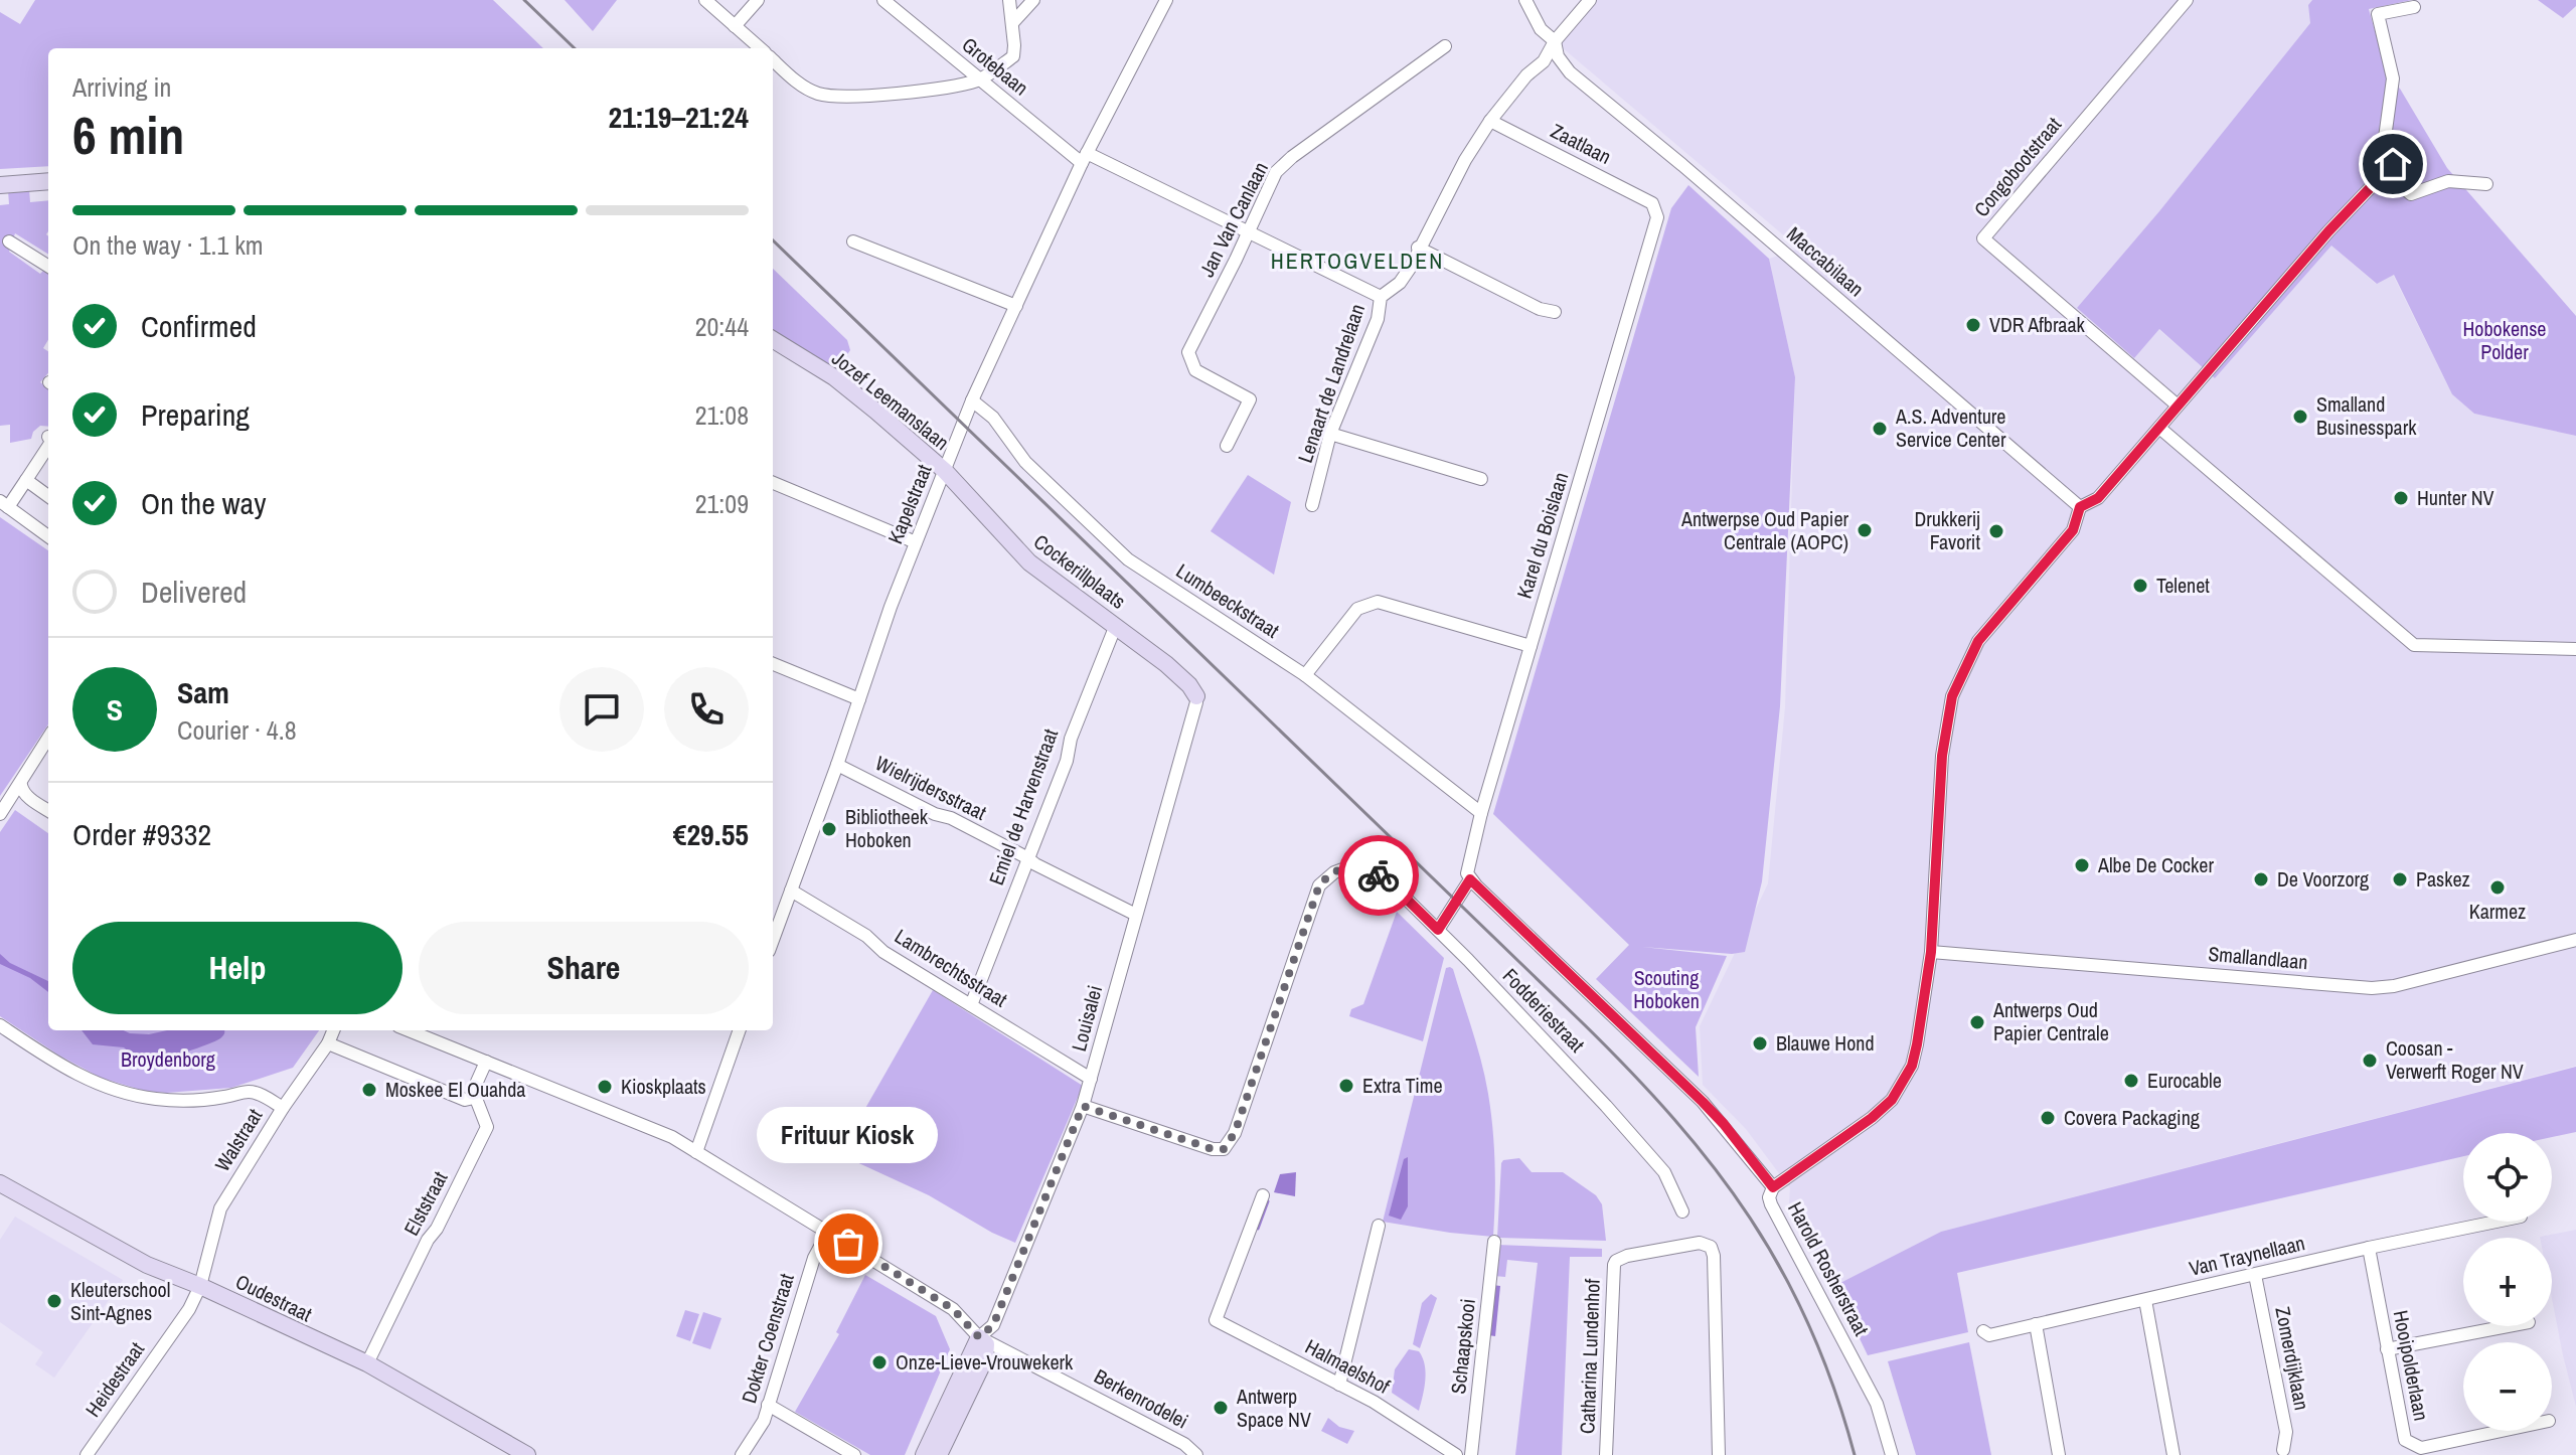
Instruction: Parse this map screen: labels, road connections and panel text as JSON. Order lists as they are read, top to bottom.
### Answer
{
  "streets": {
    "street": [
      "Grotebaan",
      "Zaatlaan",
      "Congobootstraat",
      "Jan Van Canlaan",
      "Maccabilaan",
      "Lenaart de Landrelaan",
      "Jozef Leemanslaan",
      "Kapelstraat",
      "Karel du Boislaan",
      "Cockerillplaats",
      "Lumbeeckstraat",
      "Wielrijdersstraat",
      "Emiel de Harvenstraat",
      "Smallandlaan",
      "Lambrechtsstraat",
      "Fodderiestraat",
      "Louisalei",
      "Walstraat",
      "Elststraat",
      "Van Traynellaan",
      "Harold Rosherstraat",
      "Oudestraat",
      "Dokter Coenstraat",
      "Schaapskooi",
      "Catharina Lundenhof",
      "Zomerdijklaan",
      "Hooipolderlaan",
      "Halmaelshof",
      "Heidestraat",
      "Berkenrodelei"
    ]
  },
  "crossings": [
    ["Grotebaan", "Jan Van Canlaan"],
    ["Grotebaan", "Lenaart de Landrelaan"],
    ["Grotebaan", "Kapelstraat"],
    ["Zaatlaan", "Lenaart de Landrelaan"],
    ["Zaatlaan", "Karel du Boislaan"],
    ["Maccabilaan", "Lenaart de Landrelaan"],
    ["Jozef Leemanslaan", "Kapelstraat"],
    ["Jozef Leemanslaan", "Cockerillplaats"],
    ["Kapelstraat", "Cockerillplaats"],
    ["Kapelstraat", "Lumbeeckstraat"],
    ["Kapelstraat", "Wielrijdersstraat"],
    ["Kapelstraat", "Lambrechtsstraat"],
    ["Karel du Boislaan", "Lumbeeckstraat"],
    ["Karel du Boislaan", "Harold Rosherstraat"],
    ["Cockerillplaats", "Emiel de Harvenstraat"],
    ["Cockerillplaats", "Louisalei"],
    ["Wielrijdersstraat", "Emiel de Harvenstraat"],
    ["Wielrijdersstraat", "Louisalei"],
    ["Emiel de Harvenstraat", "Lambrechtsstraat"],
    ["Lambrechtsstraat", "Louisalei"],
    ["Fodderiestraat", "Louisalei"],
    ["Louisalei", "Berkenrodelei"],
    ["Walstraat", "Oudestraat"],
    ["Walstraat", "Heidestraat"],
    ["Elststraat", "Oudestraat"],
    ["Van Traynellaan", "Zomerdijklaan"],
    ["Van Traynellaan", "Hooipolderlaan"],
    ["Oudestraat", "Heidestraat"]
  ],
  "districts": ["HERTOGVELDEN"],
  "parks": ["Hobokense Polder", "Scouting Hoboken", "Broydenborg"],
  "places": [
    "VDR Afbraak",
    "Smalland Businesspark",
    "A.S. Adventure Service Center",
    "Hunter NV",
    "Antwerpse Oud Papier Centrale (AOPC)",
    "Drukkerij Favorit",
    "Telenet",
    "Bibliotheek Hoboken",
    "Albe De Cocker",
    "De Voorzorg",
    "Paskez",
    "Karmez",
    "Antwerps Oud Papier Centrale",
    "Blauwe Hond",
    "Coosan - Verwerft Roger NV",
    "Eurocable",
    "Extra Time",
    "Kioskplaats",
    "Moskee El Ouahda",
    "Covera Packaging",
    "Frituur Kiosk",
    "Kleuterschool Sint-Agnes",
    "Onze-Lieve-Vrouwekerk",
    "Antwerp Space NV"
  ],
  "page": {
    "heading": ["6 min", "Arriving in", "21:19–21:24"],
    "panel": [
      "Sam",
      "Courier · 4.8",
      "Order #9332",
      "€29.55"
    ],
    "bar": "On the way · 1.1 km",
    "list": [
      ["Confirmed", "20:44"],
      ["Preparing", "21:08"],
      ["On the way", "21:09"],
      "Delivered"
    ],
    "round": "S",
    "buttons": ["Help", "Share"],
    "bubble": "Frituur Kiosk",
    "map_buttons": ["+", "−"]
  }
}
